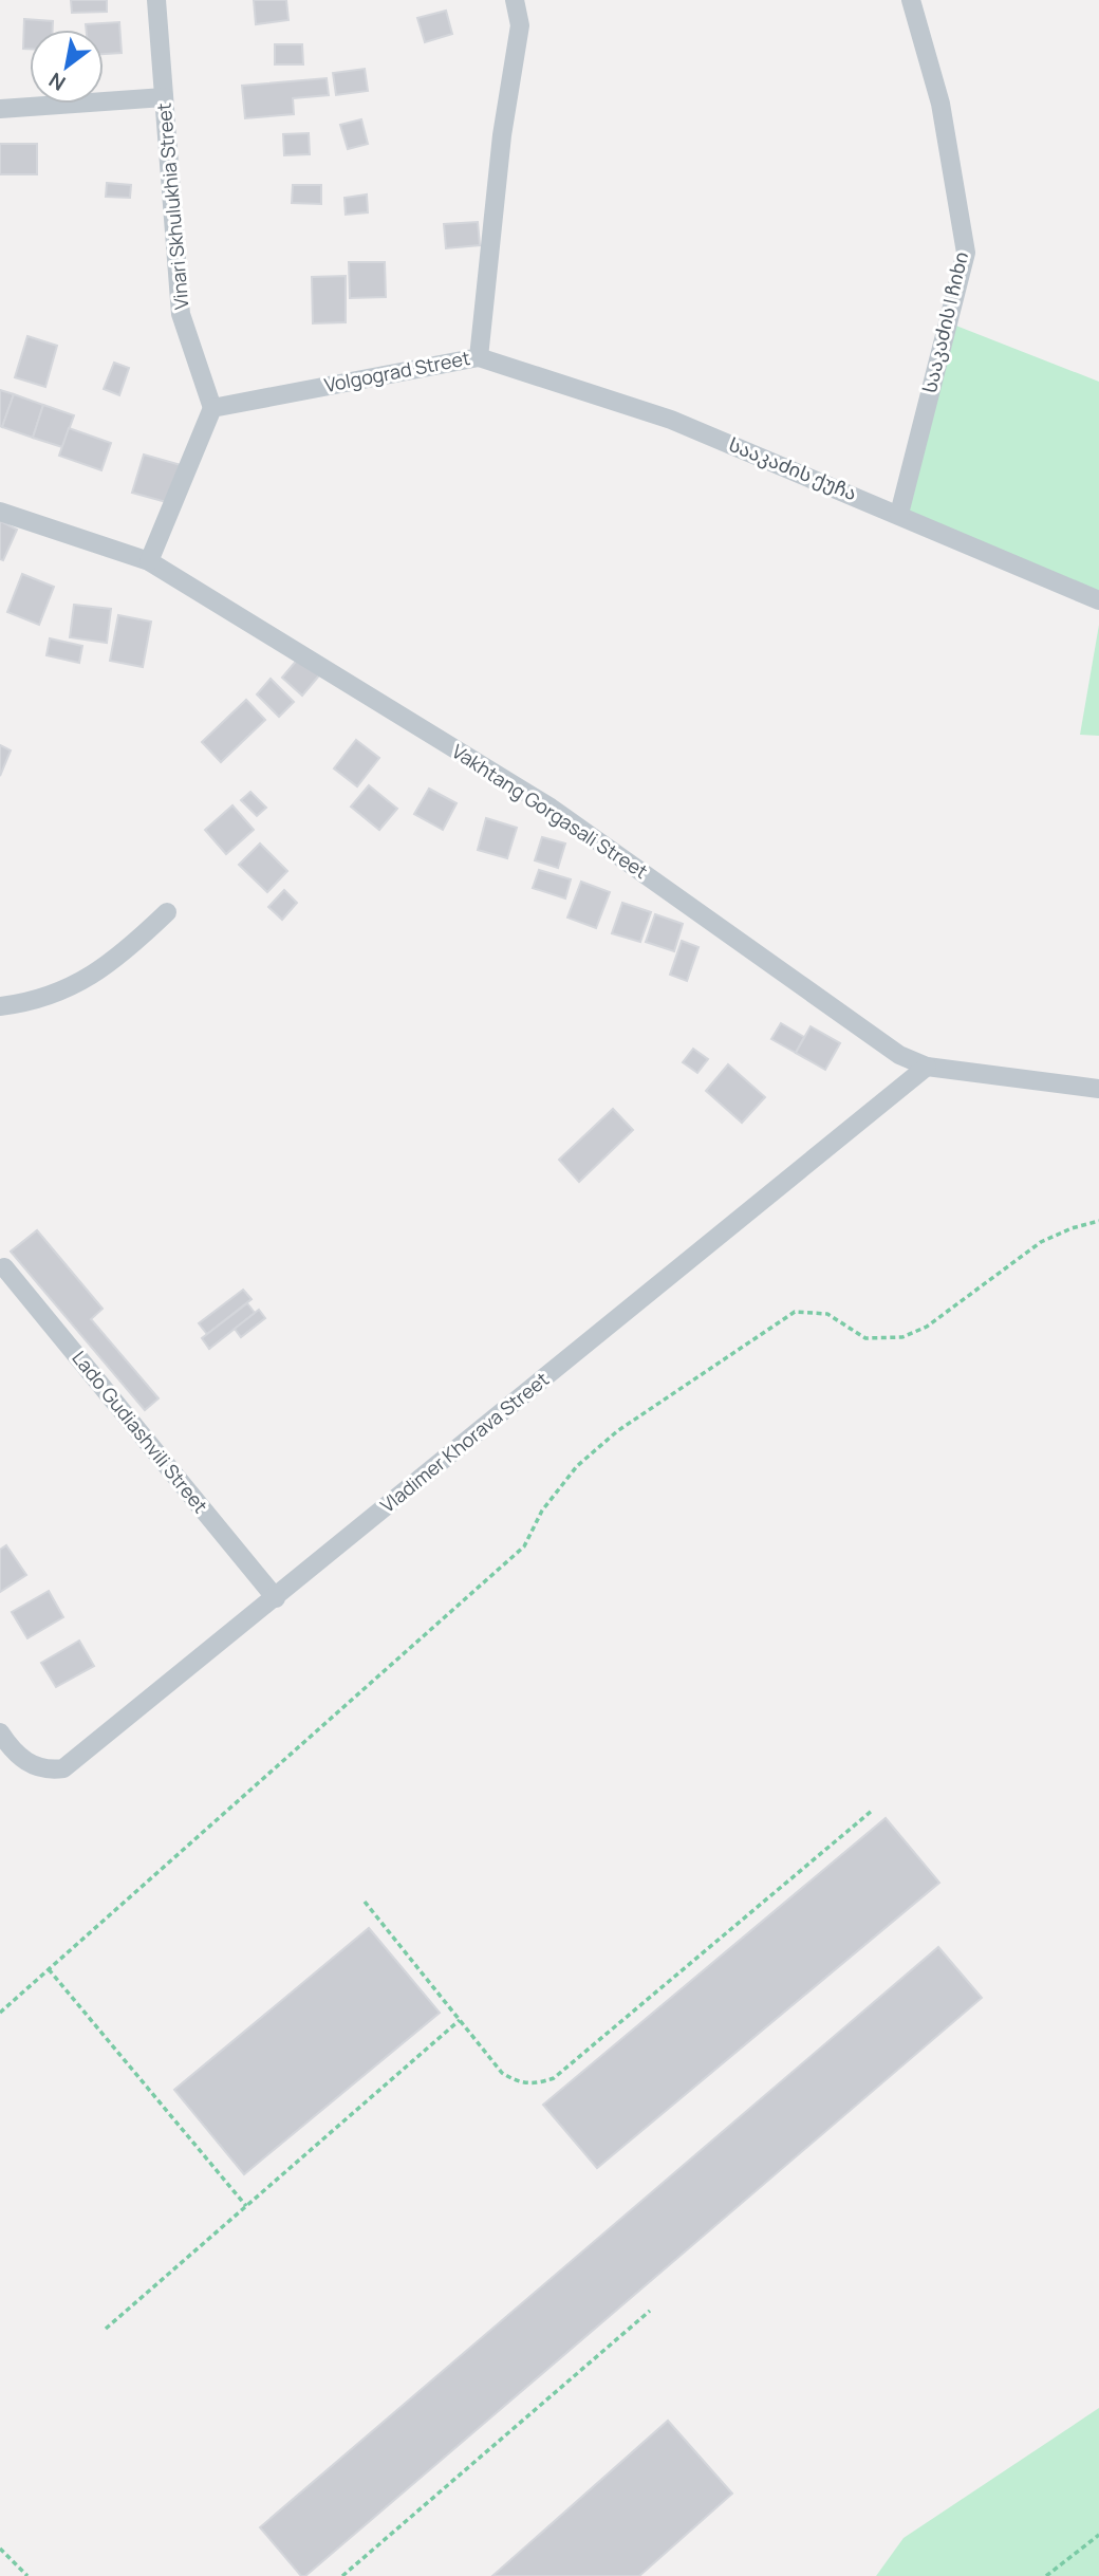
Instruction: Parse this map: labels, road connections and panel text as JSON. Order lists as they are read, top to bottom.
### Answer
{
  "streets": {
    "street": [
      "Vinari Skhulukhia Street",
      "სააკაძის I ჩიხი",
      "Volgograd Street",
      "სააკაძის ქუჩა",
      "Vakhtang Gorgasali Street",
      "Lado Gudiashvili Street",
      "Vladimer Khorava Street"
    ]
  },
  "crossings": [
    ["Vinari Skhulukhia Street", "Volgograd Street"],
    ["სააკაძის I ჩიხი", "სააკაძის ქუჩა"],
    ["Volgograd Street", "სააკაძის ქუჩა"],
    ["Vakhtang Gorgasali Street", "Vladimer Khorava Street"],
    ["Lado Gudiashvili Street", "Vladimer Khorava Street"]
  ],
  "north": "bottom left"
}
